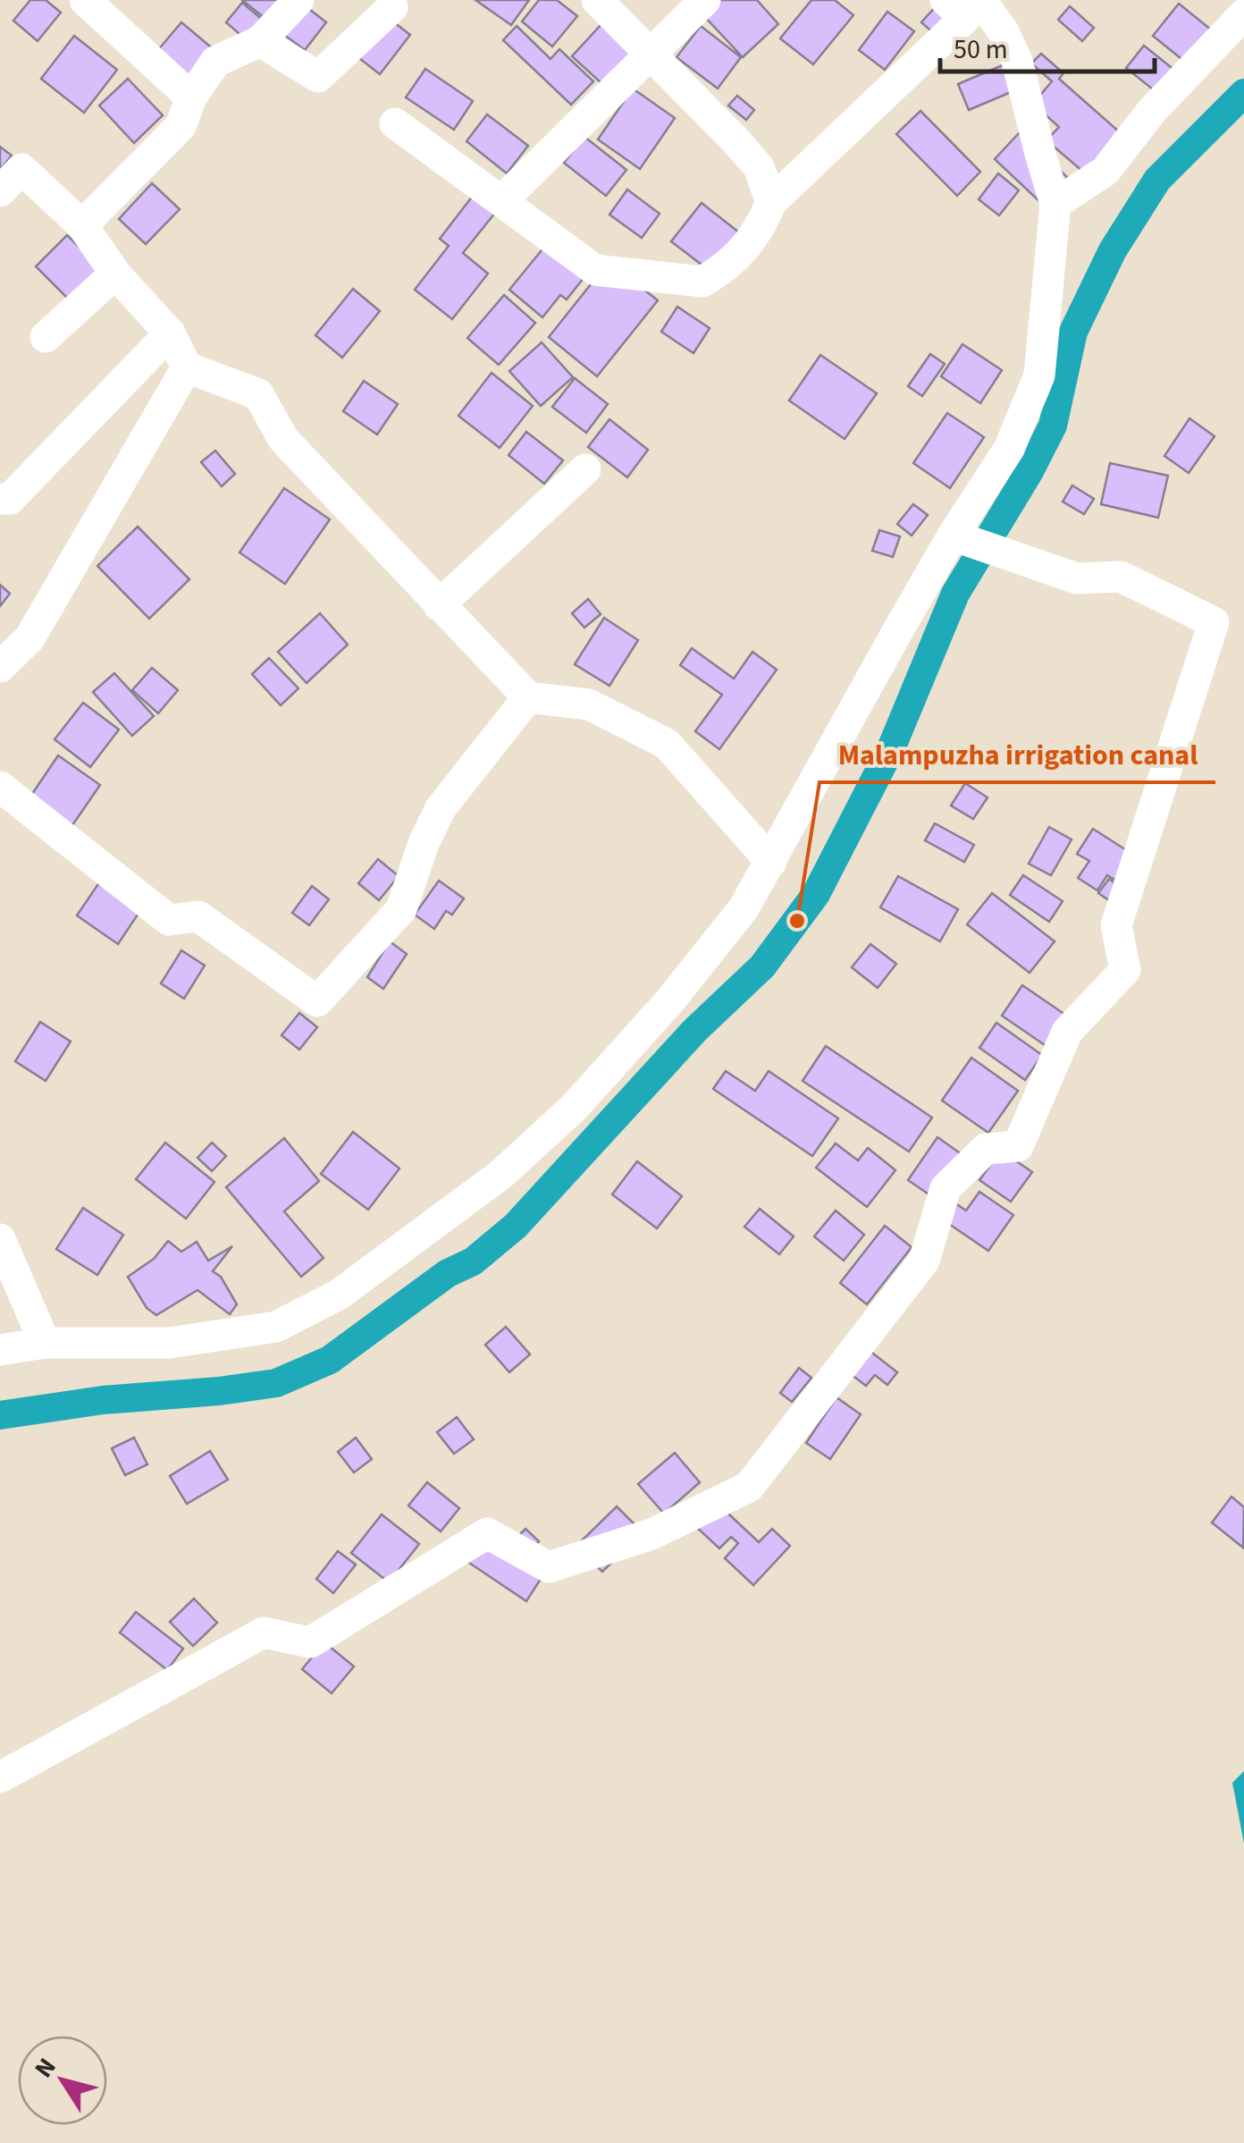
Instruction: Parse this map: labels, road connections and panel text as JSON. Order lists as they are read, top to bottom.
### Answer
{
  "places": ["Malampuzha irrigation canal"],
  "scale_bar": "50 m",
  "north": "top left"
}
